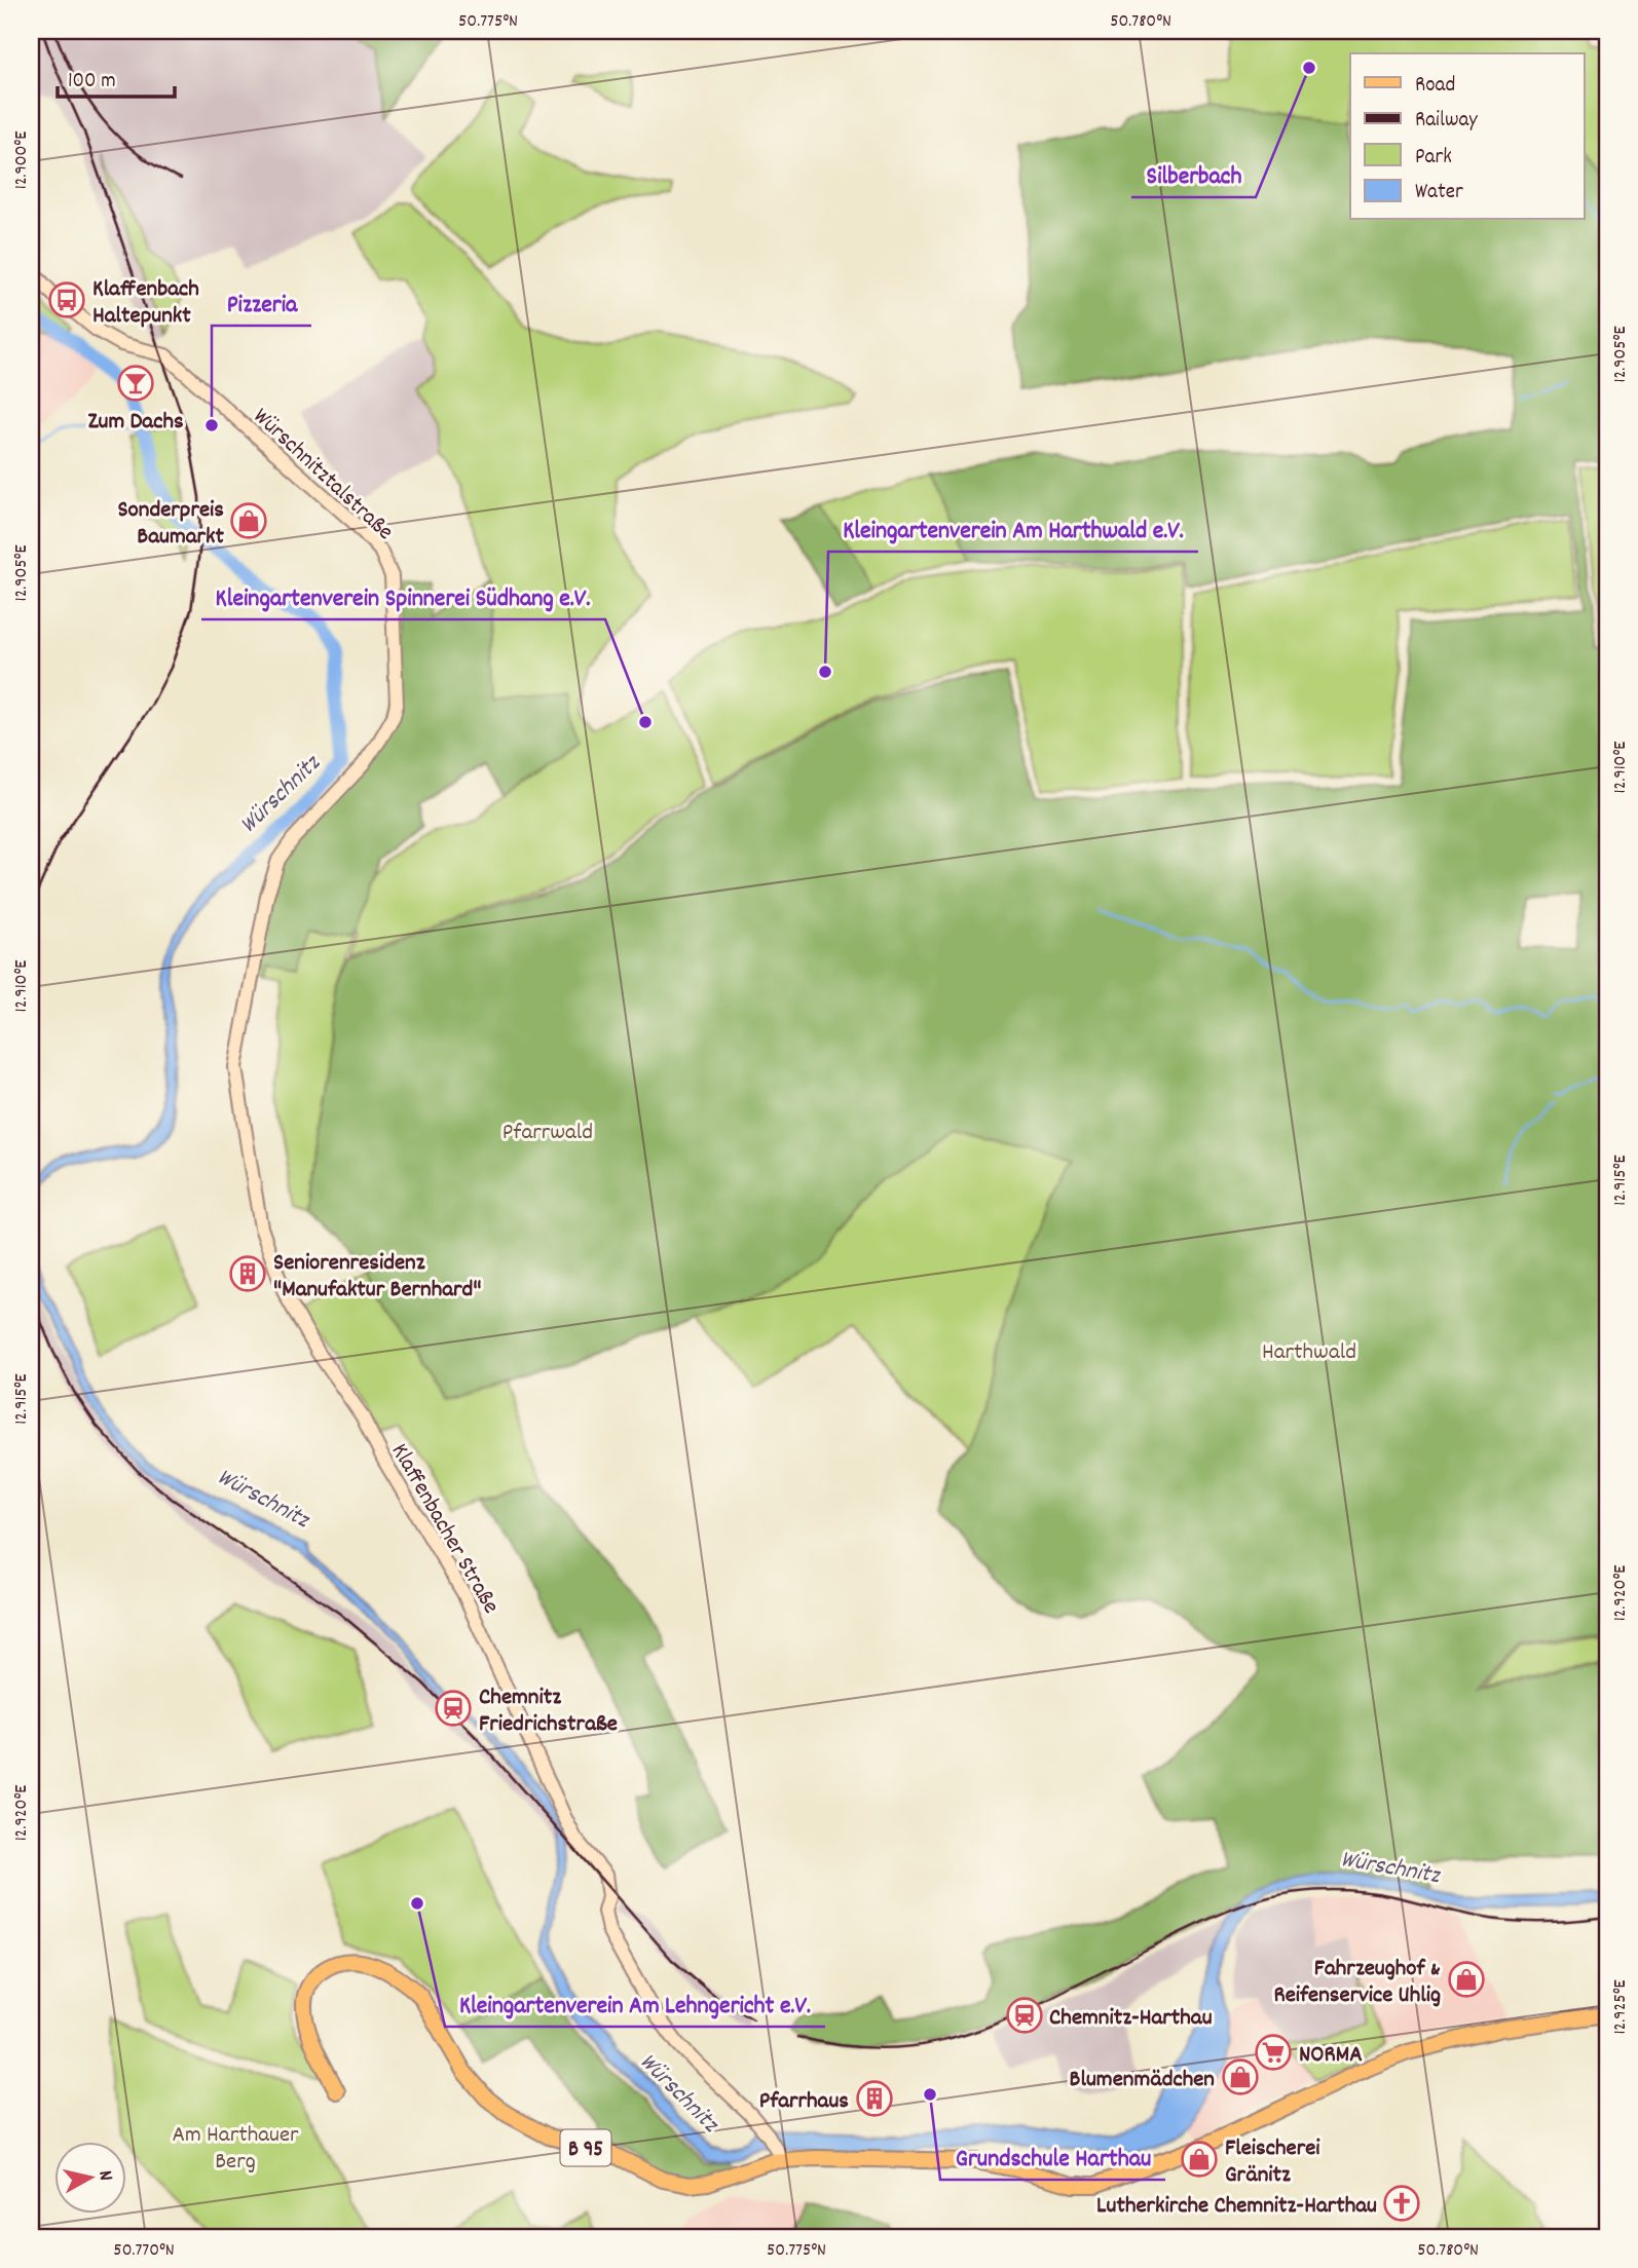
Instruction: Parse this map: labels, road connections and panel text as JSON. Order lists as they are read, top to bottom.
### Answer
{
  "streets": {
    "main road": ["Würschnitztalstraße", "Klaffenbacher Straße", "B 95"]
  },
  "crossings": [
    ["Würschnitztalstraße", "Klaffenbacher Straße"],
    ["Klaffenbacher Straße", "B 95"]
  ],
  "water": ["Würschnitz"],
  "parks": ["Pfarrwald", "Harthwald", "Am Harthauer Berg"],
  "places": {
    "other": [
      "Silberbach",
      "Pizzeria",
      "Kleingartenverein Am Harthwald e.V.",
      "Kleingartenverein Spinnerei Südhang e.V.",
      "Kleingartenverein Am Lehngericht e.V.",
      "Grundschule Harthau"
    ],
    "bus stop": ["Klaffenbach Haltepunkt"],
    "bar": ["Zum Dachs"],
    "shop": [
      "Sonderpreis Baumarkt",
      "Fahrzeughof & Reifenservice Uhlig",
      "Blumenmädchen",
      "Fleischerei Gränitz"
    ],
    "building": ["Seniorenresidenz \"Manufaktur Bernhard\"", "Pfarrhaus"],
    "station": ["Chemnitz Friedrichstraße", "Chemnitz-Harthau"],
    "supermarket": ["NORMA"],
    "church": ["Lutherkirche Chemnitz-Harthau"]
  },
  "legend": [
    "Road",
    "Railway",
    "Park",
    "Water"
  ],
  "scale_bar": "100 m",
  "north": "right",
  "coordinates": [
    "50.775°N",
    "50.780°N",
    "12.900°E",
    "12.905°E",
    "12.910°E",
    "12.915°E",
    "12.920°E",
    "12.925°E",
    "50.770°N"
  ]
}
